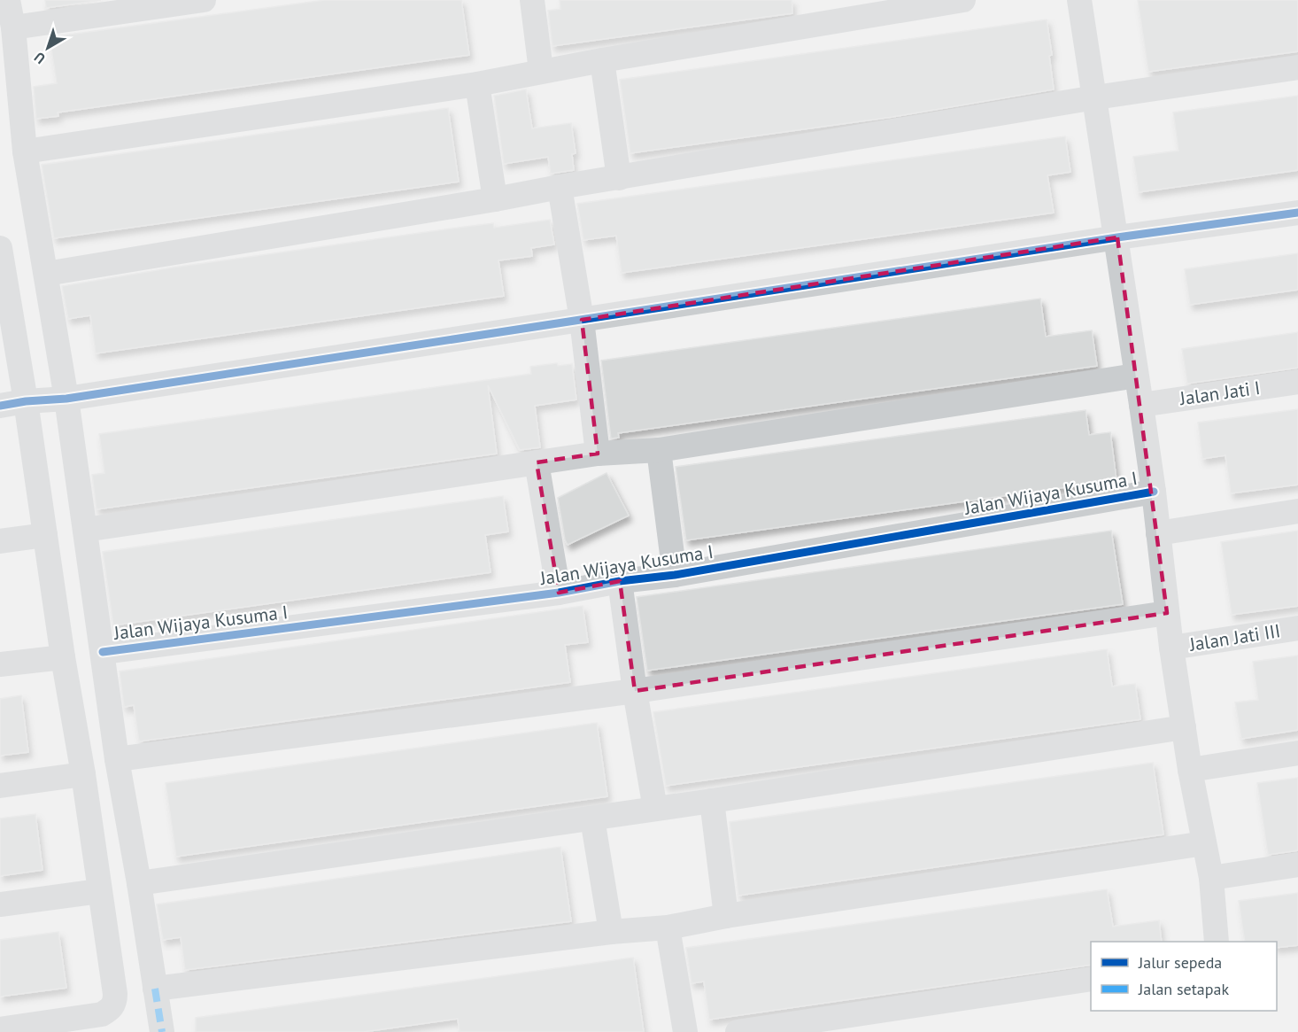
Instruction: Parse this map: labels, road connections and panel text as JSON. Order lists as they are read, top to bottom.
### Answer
{
  "streets": {
    "street": ["Jalan Jati I", "Jalan Wijaya Kusuma I", "Jalan Jati III"]
  },
  "legend": ["Jalur sepeda", "Jalan setapak"],
  "north": "bottom left"
}
